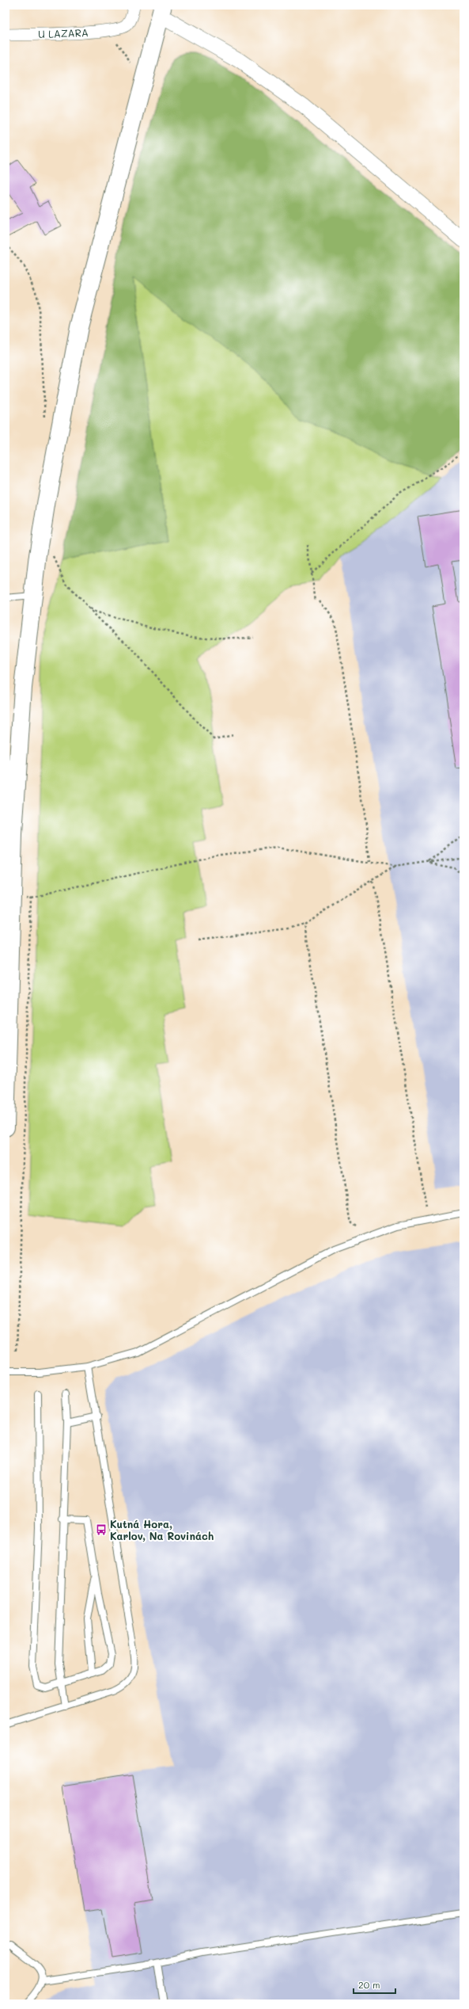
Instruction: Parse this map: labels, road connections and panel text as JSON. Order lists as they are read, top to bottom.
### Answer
{
  "streets": {
    "street": ["U LAZARA"]
  },
  "places": {
    "bus stop": ["Kutná Hora, Karlov, Na Rovinách"]
  },
  "scale_bar": "20 m"
}
